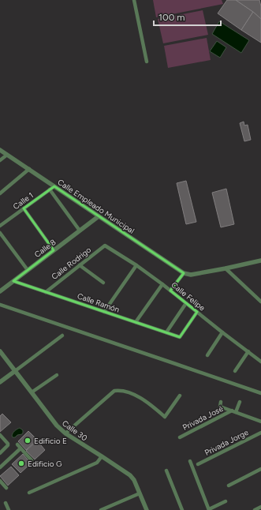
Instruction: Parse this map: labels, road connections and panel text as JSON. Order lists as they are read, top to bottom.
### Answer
{
  "streets": {
    "street": [
      "Calle 1",
      "Calle Empleado Municipal",
      "Calle 8",
      "Calle Rodrigo",
      "Calle Felipe",
      "Calle Ramón",
      "Privada José",
      "Calle 30",
      "Privada Jorge"
    ]
  },
  "crossings": [
    ["Calle 1", "Calle Empleado Municipal"],
    ["Calle Empleado Municipal", "Calle 8"],
    ["Calle 8", "Calle Ramón"],
    ["Calle Rodrigo", "Calle Felipe"],
    ["Calle Rodrigo", "Calle Ramón"],
    ["Calle Felipe", "Calle Ramón"]
  ],
  "places": ["Edificio E", "Edificio G"],
  "scale_bar": "100 m"
}
